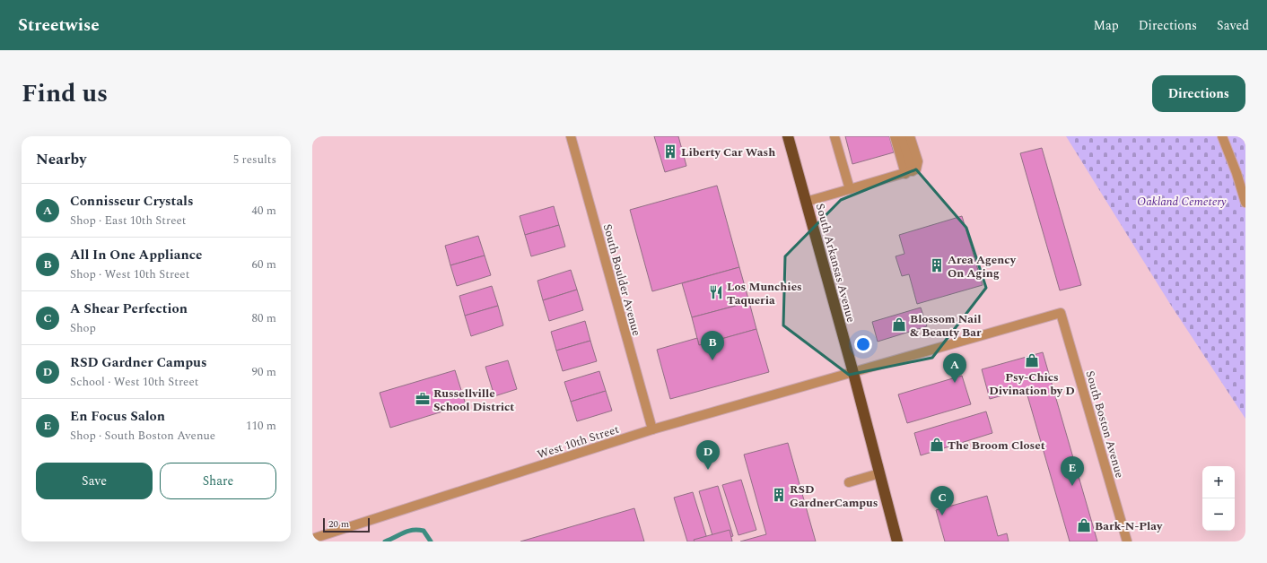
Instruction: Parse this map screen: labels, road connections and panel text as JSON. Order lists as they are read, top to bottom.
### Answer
{
  "streets": {
    "highway": ["South Arkansas Avenue"],
    "street": ["South Boulder Avenue", "South Boston Avenue", "West 10th Street"]
  },
  "crossings": [
    ["South Arkansas Avenue", "West 10th Street"],
    ["South Boulder Avenue", "West 10th Street"],
    ["South Boston Avenue", "West 10th Street"]
  ],
  "parks": ["Oakland Cemetery"],
  "places": {
    "building": ["Liberty Car Wash", "Area Agency On Aging", "RSD GardnerCampus"],
    "restaurant": ["Los Munchies Taqueria"],
    "shop": [
      "Blossom Nail & Beauty Bar",
      "Psy-Chics Divination by D",
      "The Broom Closet",
      "Bark-N-Play"
    ],
    "office": ["Russellville School District"]
  },
  "scale_bar": "20 m",
  "page": {
    "header": "Streetwise",
    "nav": ["Map", "Directions", "Saved"],
    "title": "Find us",
    "buttons": [
      "Directions",
      ["Save", "Share"]
    ],
    "heading": ["Nearby", "5 results"],
    "list": [
      {
        "mark": "A",
        "name": "Connisseur Crystals",
        "note": "Shop · East 10th Street",
        "value": "40 m"
      },
      {
        "mark": "B",
        "name": "All In One Appliance",
        "note": "Shop · West 10th Street",
        "value": "60 m"
      },
      {
        "mark": "C",
        "name": "A Shear Perfection",
        "note": "Shop",
        "value": "80 m"
      },
      {
        "mark": "D",
        "name": "RSD Gardner Campus",
        "note": "School · West 10th Street",
        "value": "90 m"
      },
      {
        "mark": "E",
        "name": "En Focus Salon",
        "note": "Shop · South Boston Avenue",
        "value": "110 m"
      }
    ],
    "pins": [
      "B",
      "A",
      "D",
      "E",
      "C"
    ],
    "map_buttons": ["+", "−"],
    "scale": "20 m"
  }
}
